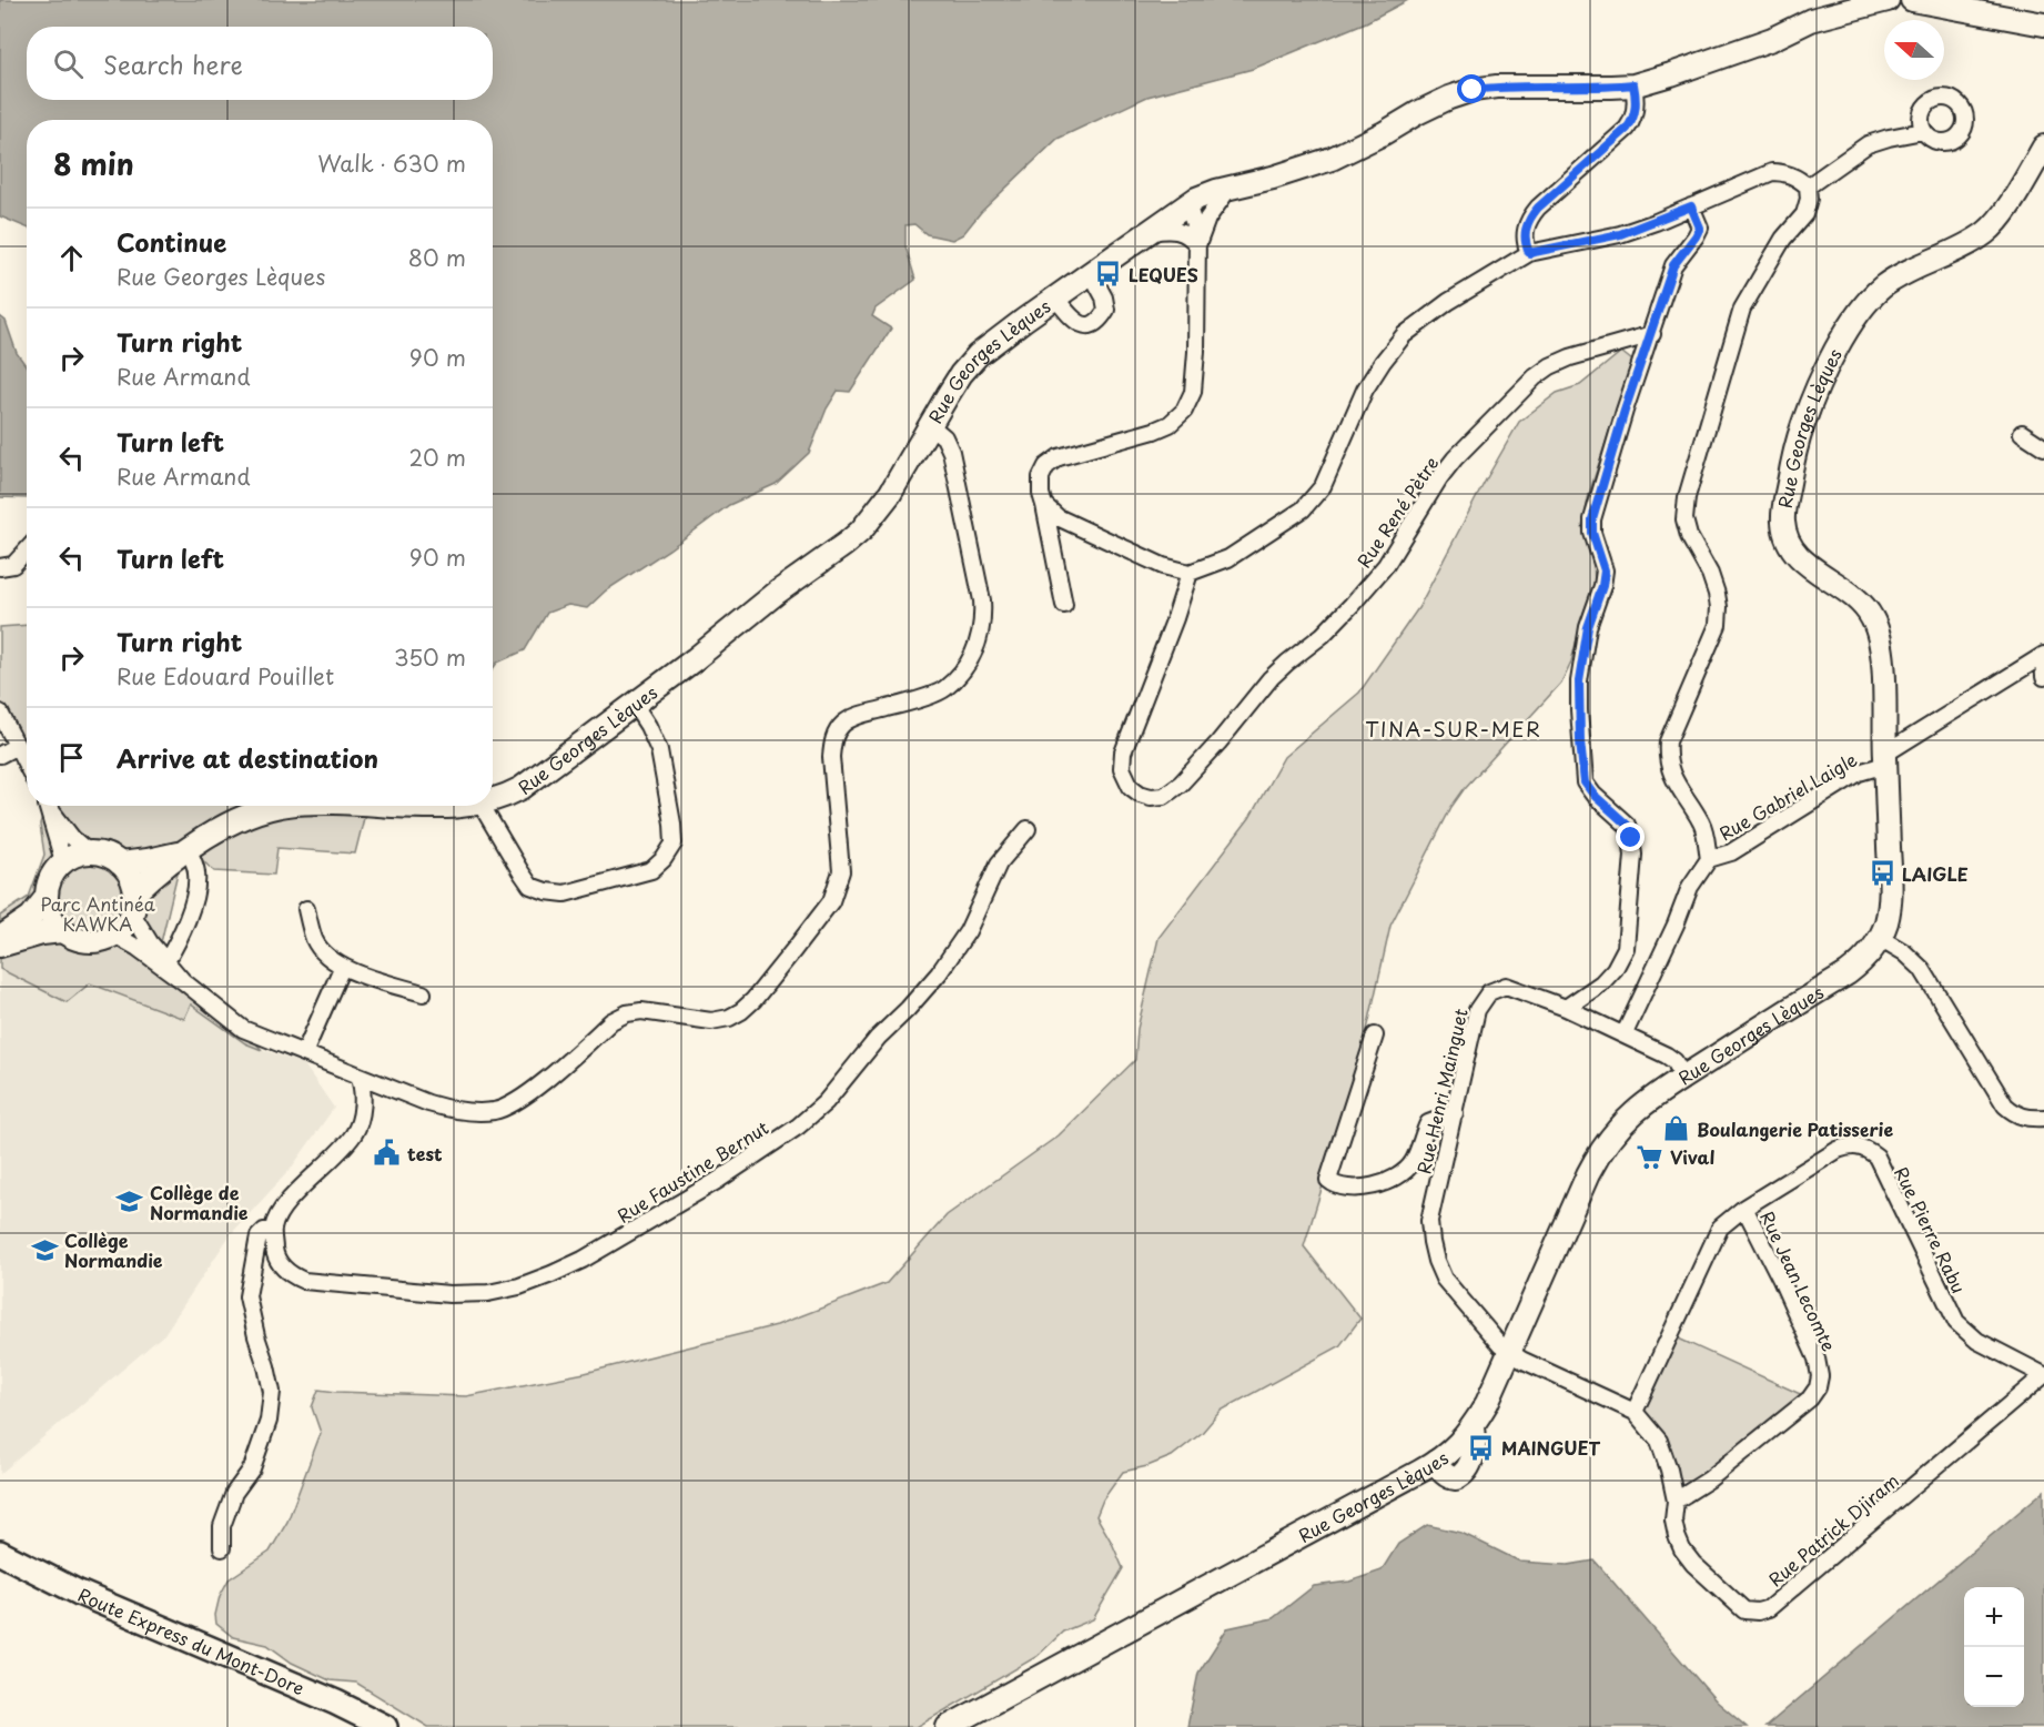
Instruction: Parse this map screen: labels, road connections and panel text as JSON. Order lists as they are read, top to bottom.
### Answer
{
  "streets": {
    "main road": ["Rue Georges Lèques", "Route Express du Mont-Dore"],
    "street": [
      "Rue René Pètre",
      "Rue Gabriel Laigle",
      "Rue Henri Mainguet",
      "Rue Faustine Bernut",
      "Rue Pierre Rabu",
      "Rue Jean Lecomte",
      "Rue Patrick Djiram"
    ]
  },
  "crossings": [
    ["Rue Georges Lèques", "Rue Gabriel Laigle"],
    ["Rue Georges Lèques", "Rue Henri Mainguet"],
    ["Rue Georges Lèques", "Rue Patrick Djiram"],
    ["Rue Henri Mainguet", "Rue Patrick Djiram"],
    ["Rue Pierre Rabu", "Rue Jean Lecomte"],
    ["Rue Pierre Rabu", "Rue Patrick Djiram"],
    ["Rue Jean Lecomte", "Rue Patrick Djiram"]
  ],
  "districts": ["TINA-SUR-MER"],
  "parks": ["Parc Antinéa KAWKA"],
  "places": {
    "bus stop": ["LEQUES", "LAIGLE", "MAINGUET"],
    "shop": ["Boulangerie Patisserie"],
    "public building": ["test"],
    "supermarket": ["Vival"],
    "school or university": ["Collège de Normandie", "Collège Normandie"]
  },
  "north": "left",
  "page": {
    "search": "Search here",
    "heading": ["8 min", "Walk · 630 m"],
    "list": [
      ["Continue", "Rue Georges Lèques", "80 m"],
      ["Turn right", "Rue Armand", "90 m"],
      ["Turn left", "Rue Armand", "20 m"],
      ["Turn left", "90 m"],
      ["Turn right", "Rue Edouard Pouillet", "350 m"],
      "Arrive at destination"
    ],
    "map_buttons": ["+", "−"]
  }
}
